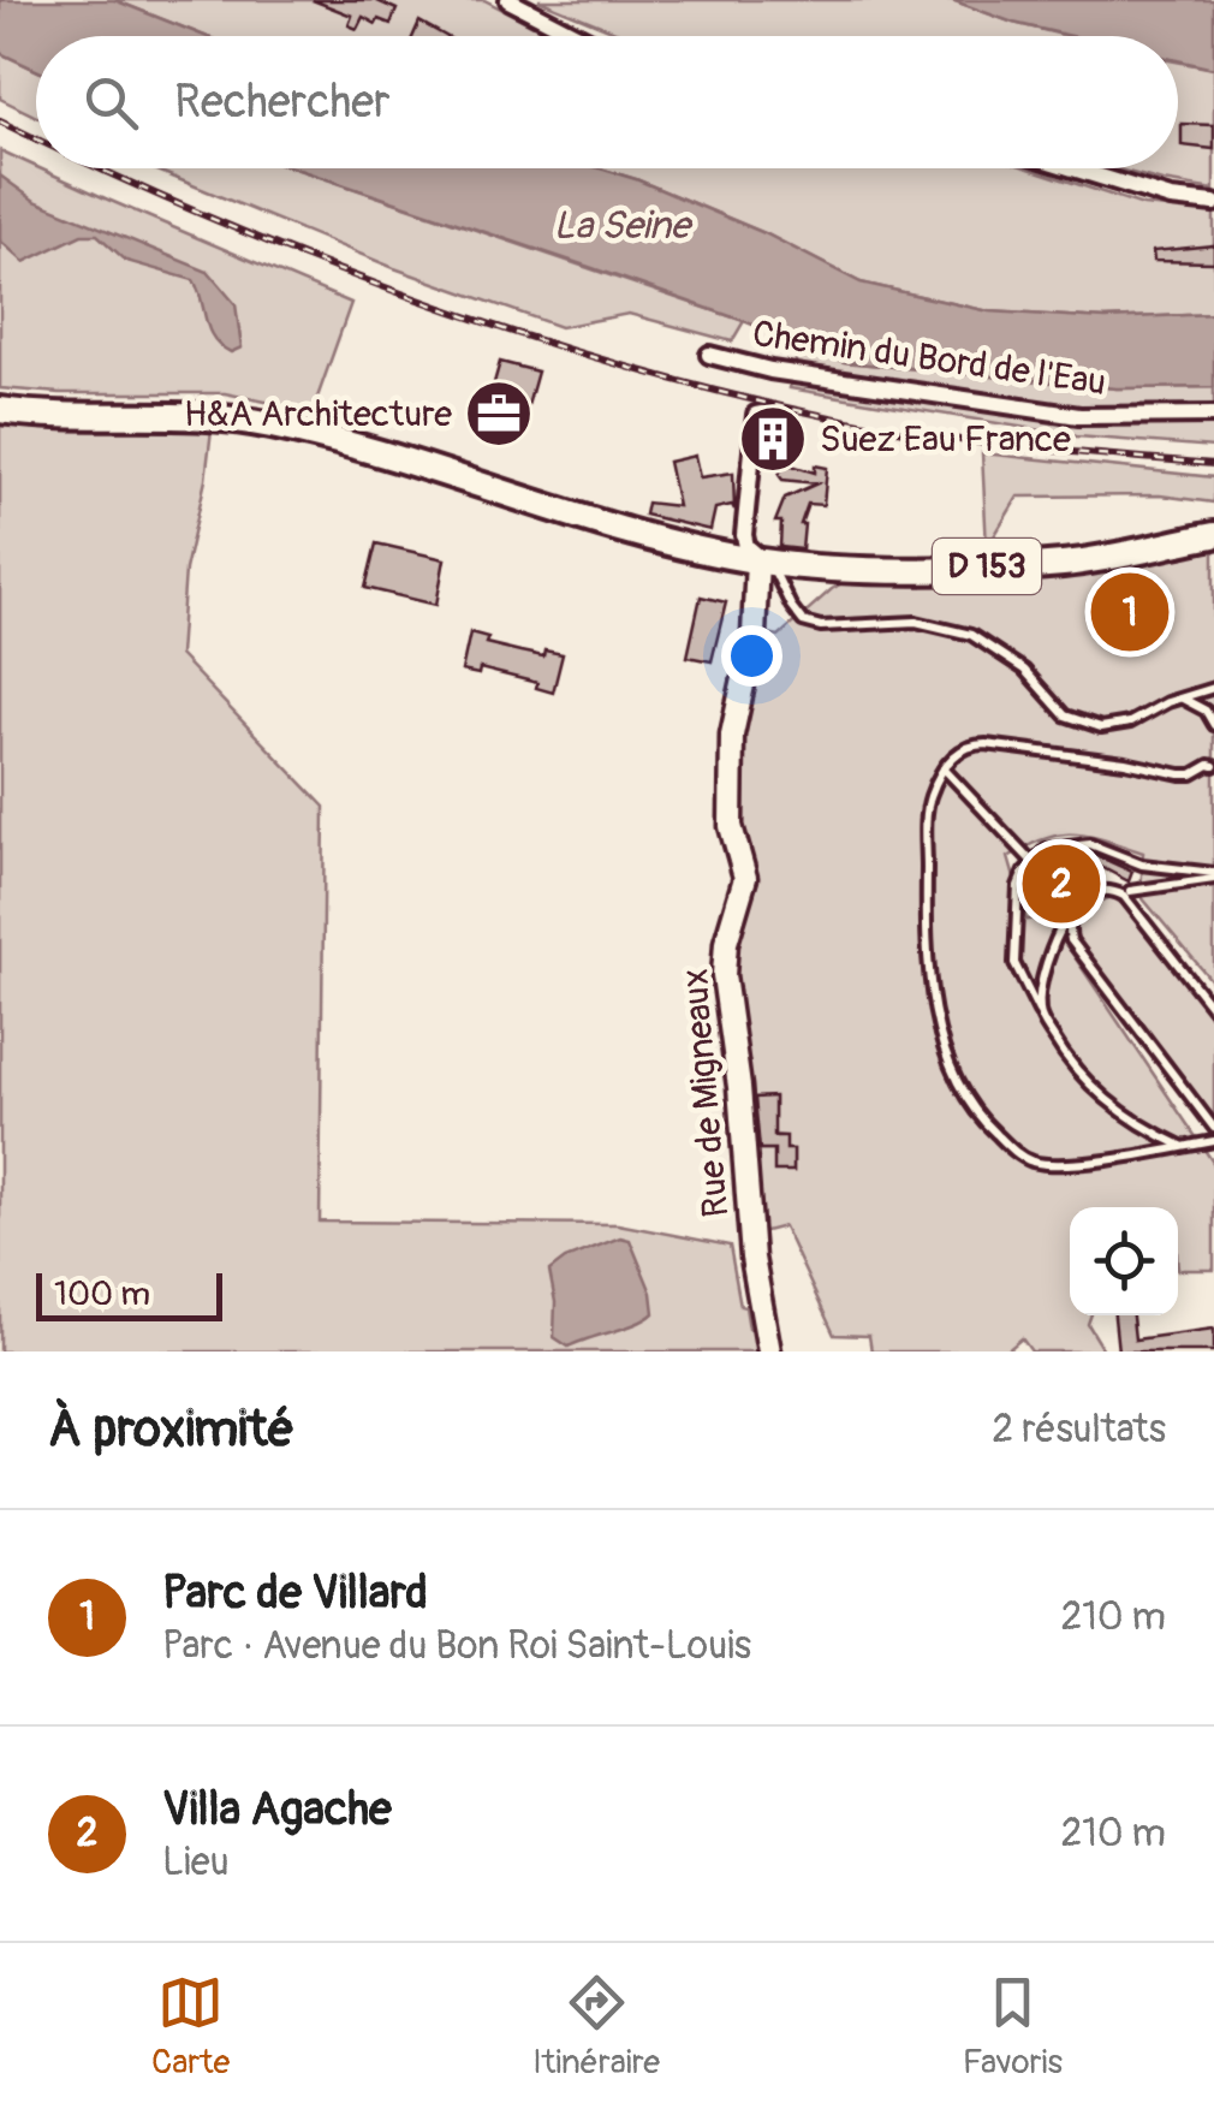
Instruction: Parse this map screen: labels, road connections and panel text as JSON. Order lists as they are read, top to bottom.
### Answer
{
  "streets": {
    "main road": ["D 153"],
    "street": ["Chemin du Bord de l'Eau", "Rue de Migneaux"]
  },
  "crossings": [
    ["D 153", "Rue de Migneaux"]
  ],
  "water": ["La Seine"],
  "places": {
    "office": ["H&A Architecture"],
    "building": ["Suez Eau France"]
  },
  "scale_bar": "100 m",
  "page": {
    "search": "Rechercher",
    "pins": ["1", "2"],
    "scale": "100 m",
    "heading": ["À proximité", "2 résultats"],
    "list": [
      {
        "mark": "1",
        "name": "Parc de Villard",
        "note": "Parc · Avenue du Bon Roi Saint-Louis",
        "value": "210 m"
      },
      {
        "mark": "2",
        "name": "Villa Agache",
        "note": "Lieu",
        "value": "210 m"
      }
    ],
    "nav": ["Carte", "Itinéraire", "Favoris"]
  }
}
